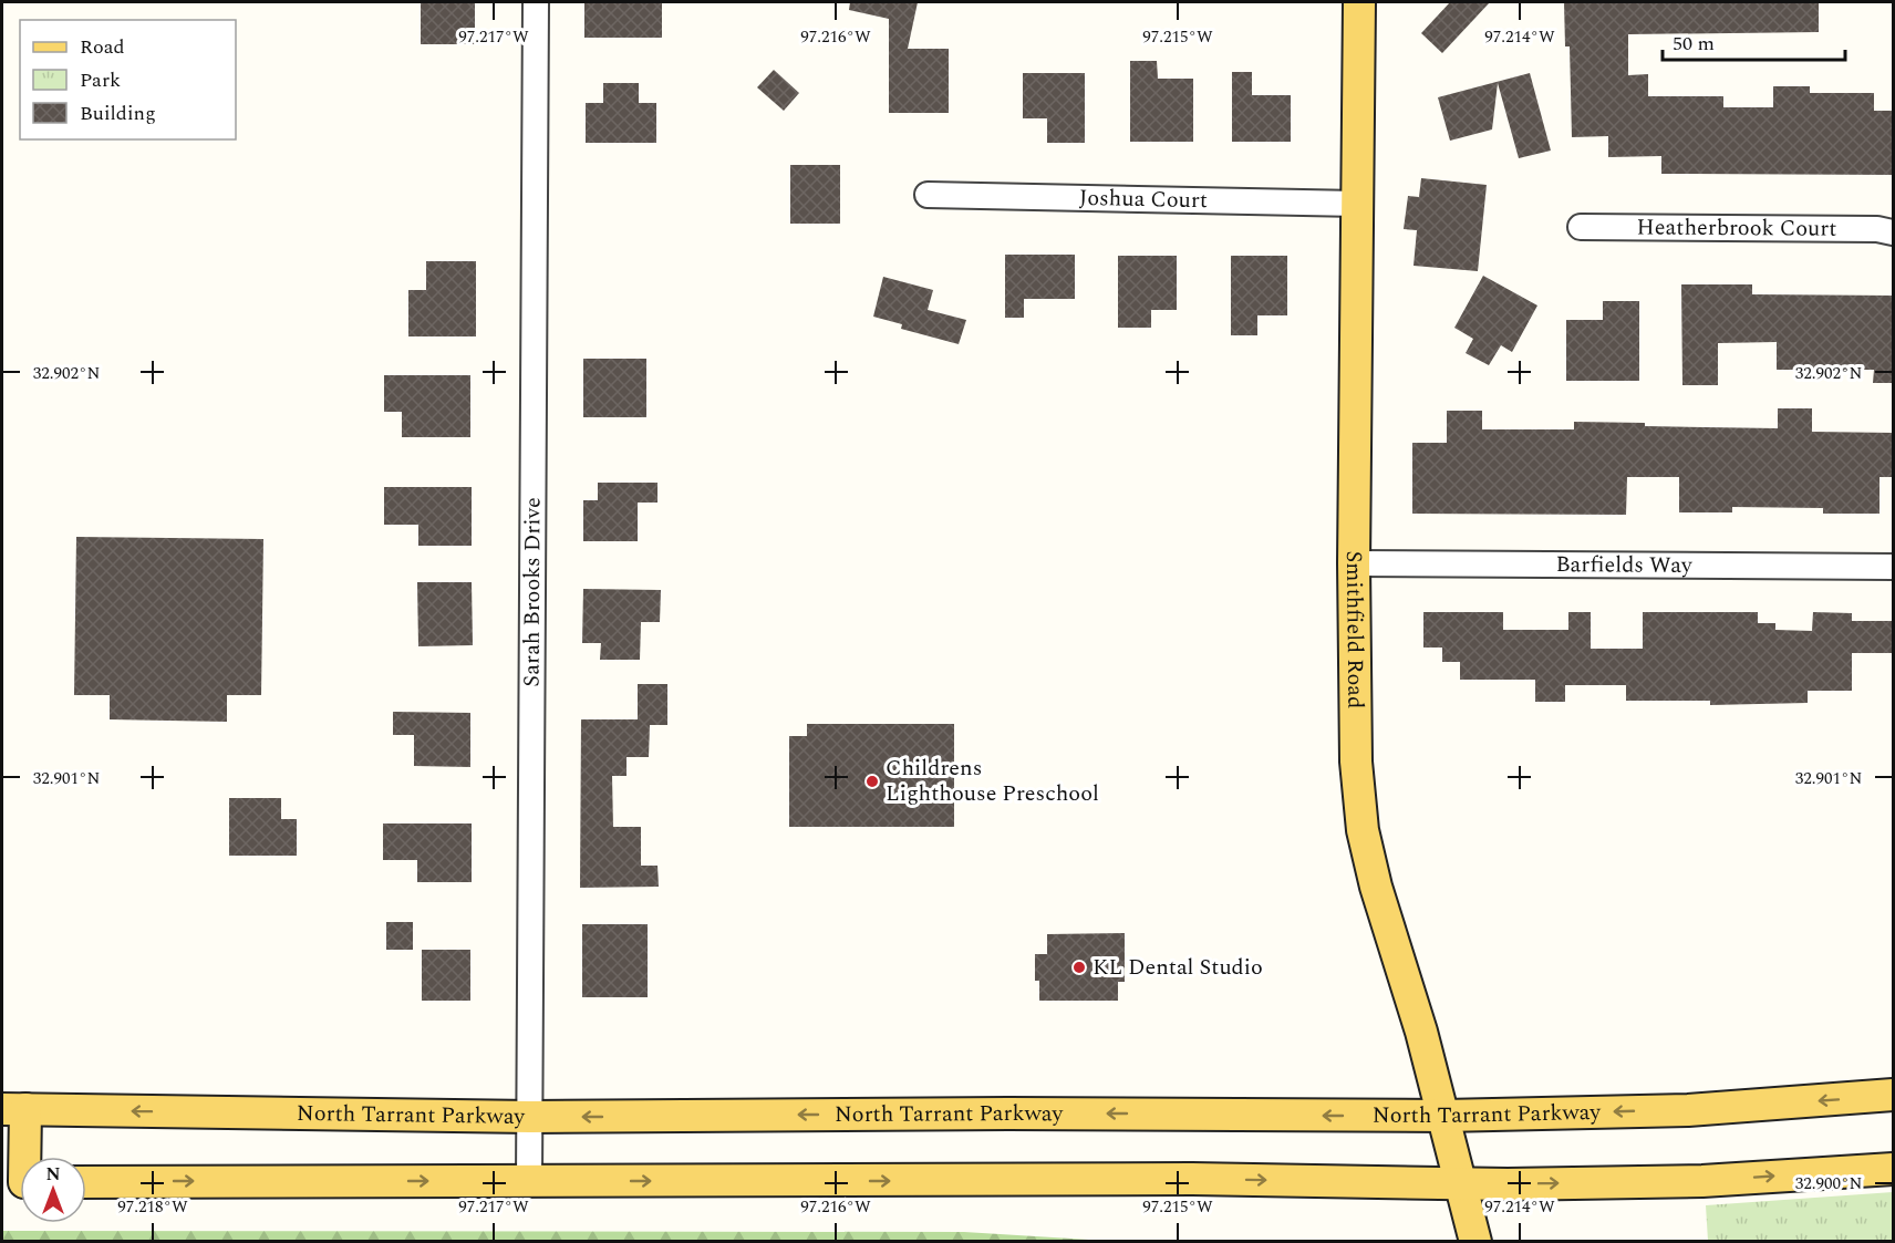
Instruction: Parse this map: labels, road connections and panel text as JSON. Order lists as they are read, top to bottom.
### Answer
{
  "streets": {
    "main road": ["Smithfield Road", "North Tarrant Parkway"],
    "street": [
      "Joshua Court",
      "Heatherbrook Court",
      "Barfields Way",
      "Sarah Brooks Drive"
    ]
  },
  "crossings": [
    ["Joshua Court", "Smithfield Road"],
    ["Barfields Way", "Smithfield Road"],
    ["Sarah Brooks Drive", "North Tarrant Parkway"],
    ["Smithfield Road", "North Tarrant Parkway"]
  ],
  "places": ["Childrens Lighthouse Preschool", "KL Dental Studio"],
  "legend": ["Road", "Park", "Building"],
  "scale_bar": "50 m",
  "north": "top",
  "coordinates": [
    "97.217°W",
    "97.216°W",
    "97.215°W",
    "97.214°W",
    "32.902°N",
    "32.901°N",
    "32.900°N",
    "97.218°W"
  ]
}
